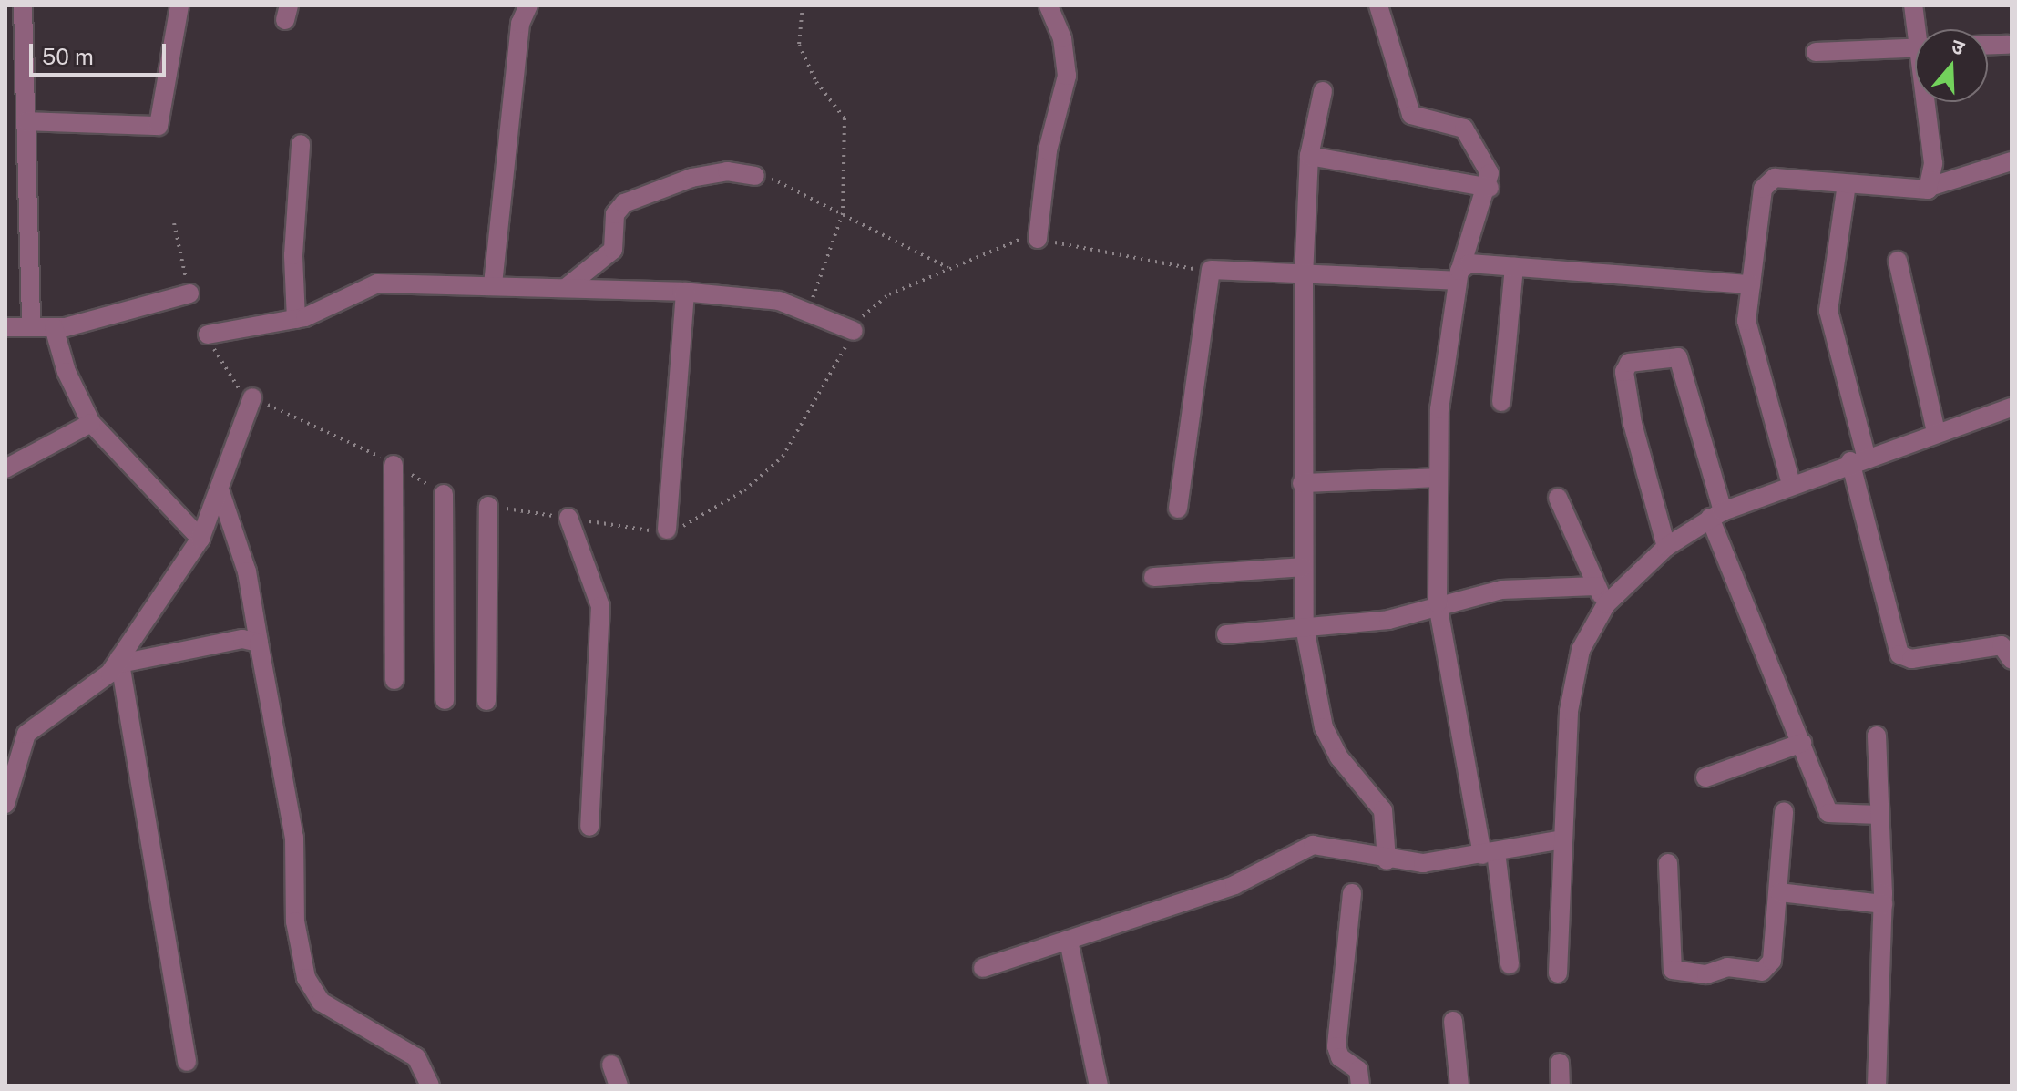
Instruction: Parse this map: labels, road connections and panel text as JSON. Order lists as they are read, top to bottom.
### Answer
{
  "scale_bar": "50 m",
  "north": "top"
}
